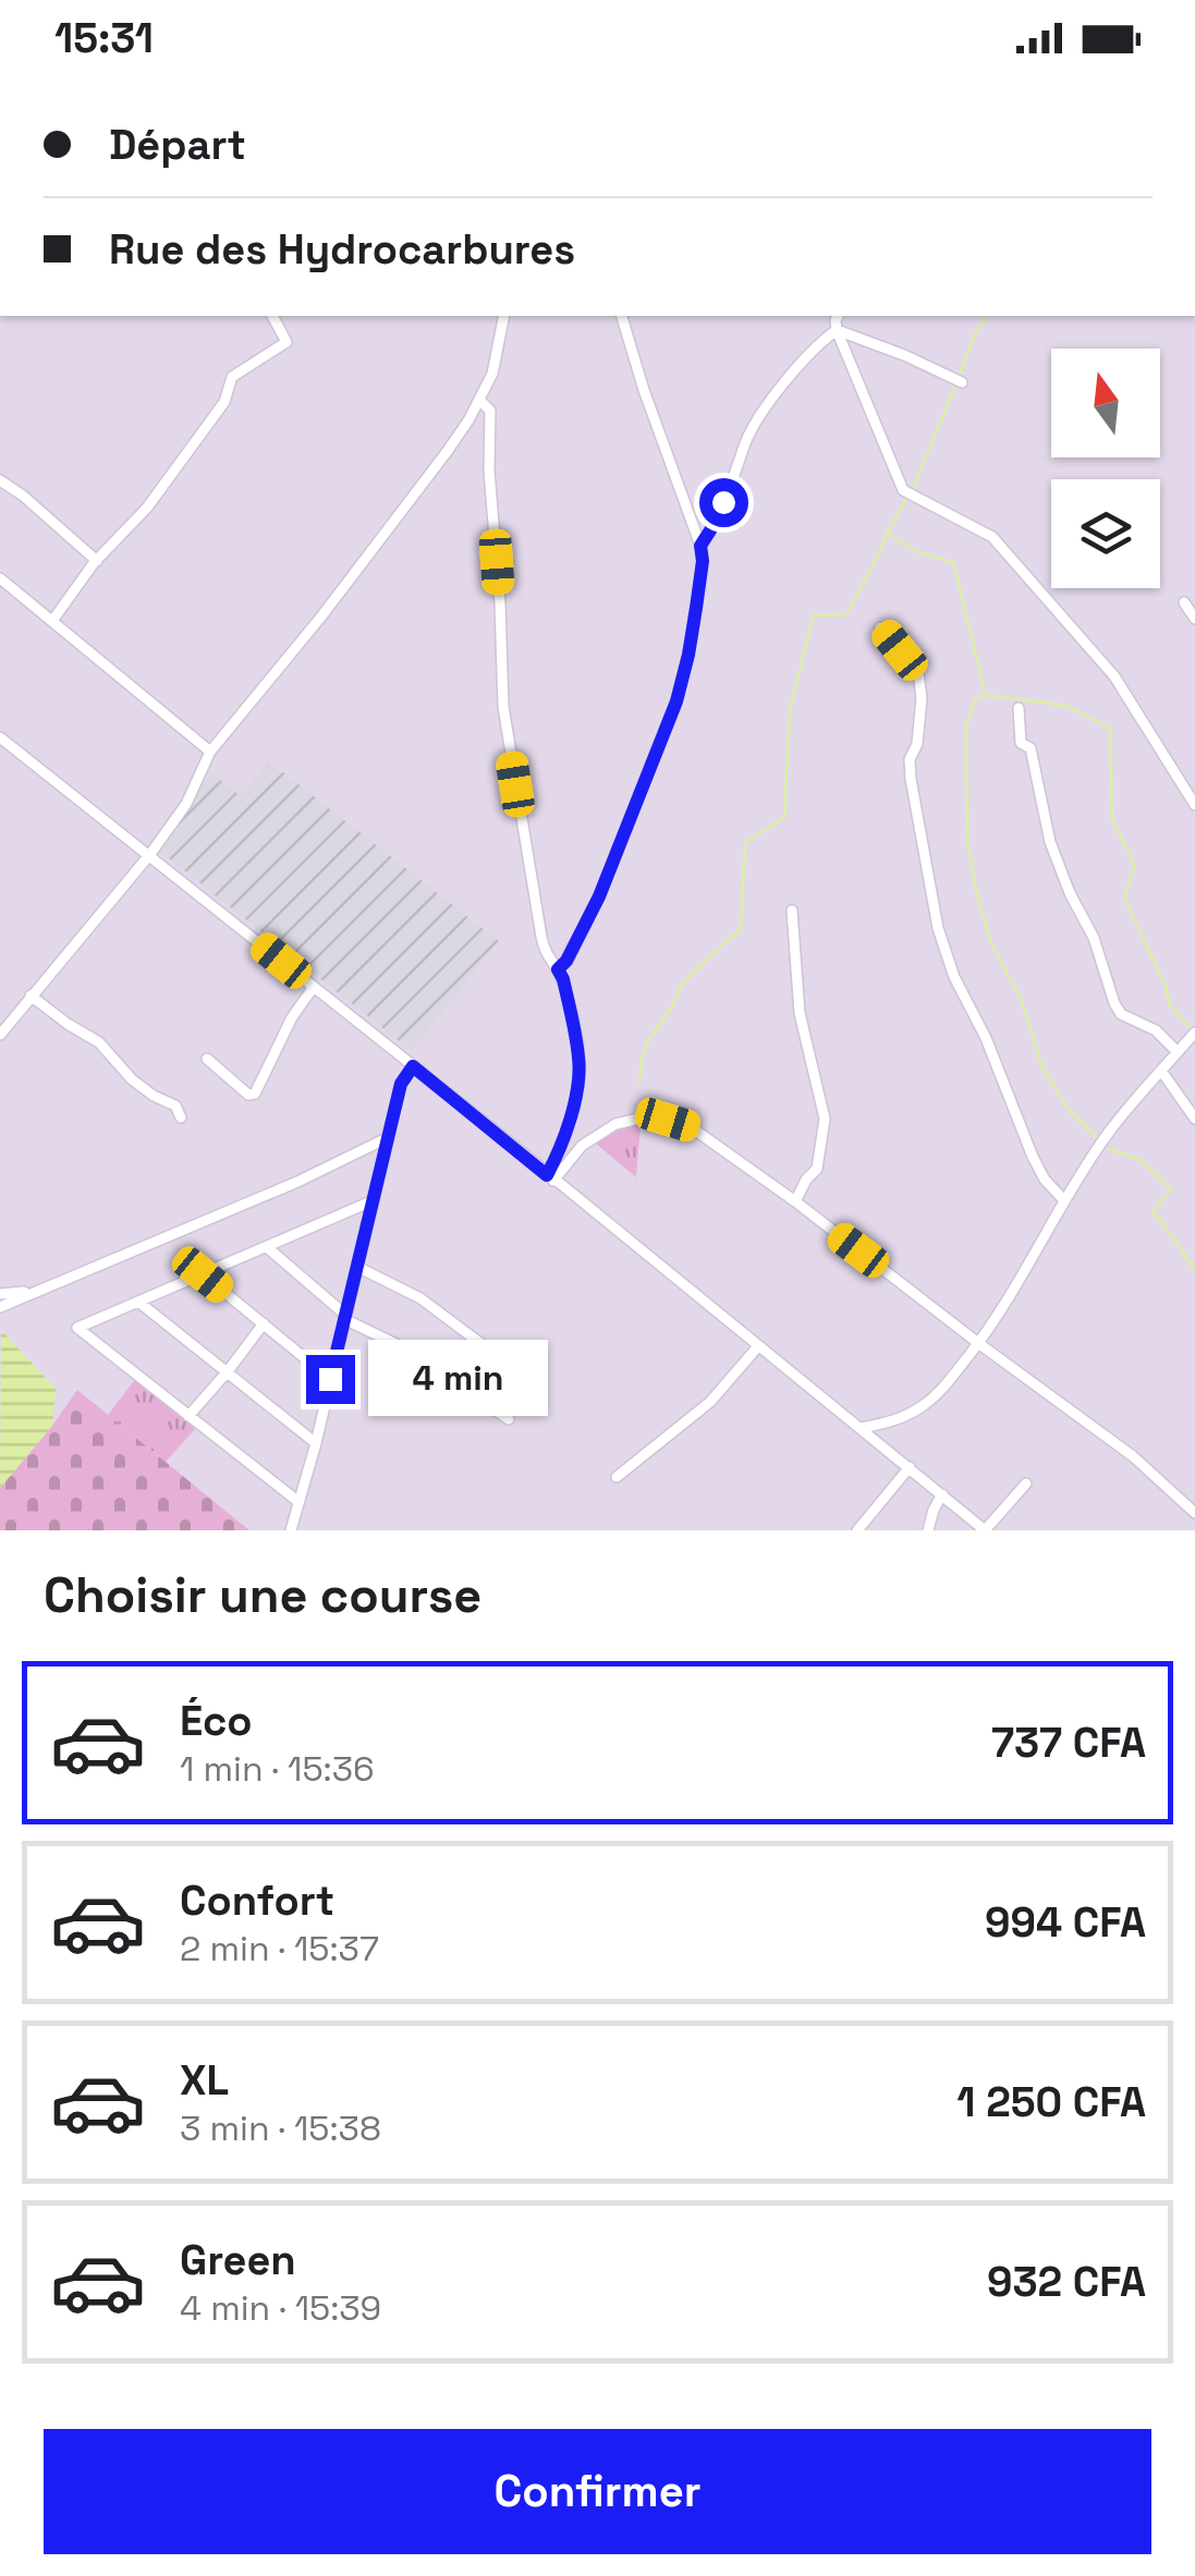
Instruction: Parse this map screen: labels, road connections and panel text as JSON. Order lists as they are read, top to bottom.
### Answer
{
  "north": "top",
  "page": {
    "status": "15:31",
    "banner": ["Départ", "Rue des Hydrocarbures"],
    "bubble": "4 min",
    "heading": "Choisir une course",
    "list": [
      {
        "name": "Éco",
        "note": "1 min · 15:36",
        "value": "737 CFA"
      },
      {
        "name": "Confort",
        "note": "2 min · 15:37",
        "value": "994 CFA"
      },
      {
        "name": "XL",
        "note": "3 min · 15:38",
        "value": "1 250 CFA"
      },
      {
        "name": "Green",
        "note": "4 min · 15:39",
        "value": "932 CFA"
      }
    ],
    "buttons": "Confirmer"
  }
}
